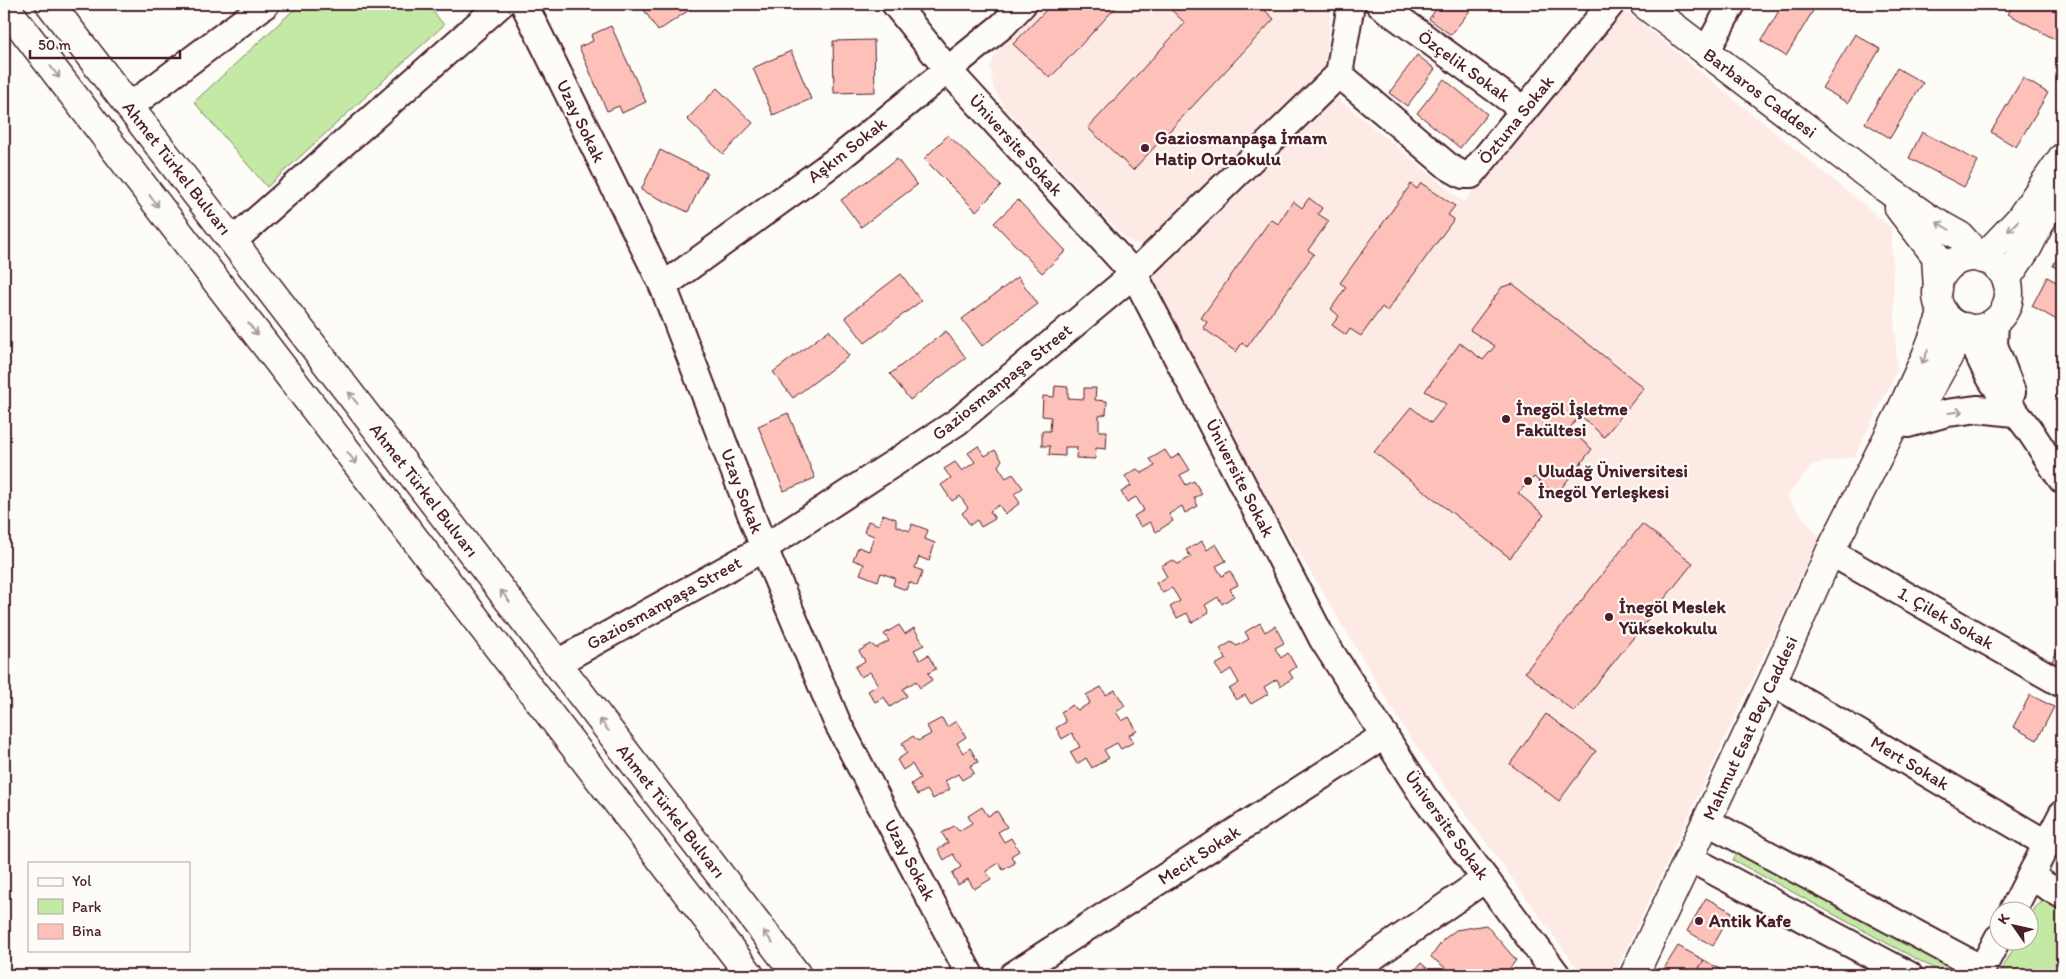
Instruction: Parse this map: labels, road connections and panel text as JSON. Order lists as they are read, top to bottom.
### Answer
{
  "streets": {
    "main road": ["Barbaros Caddesi", "Ahmet Türkel Bulvarı", "Mahmut Esat Bey Caddesi"],
    "street": [
      "Özçelik Sokak",
      "Öztuna Sokak",
      "Uzay Sokak",
      "Üniversite Sokak",
      "Aşkın Sokak",
      "Gaziosmanpaşa Street",
      "1. Çilek Sokak",
      "Mert Sokak",
      "Mecit Sokak"
    ]
  },
  "crossings": [
    ["Özçelik Sokak", "Öztuna Sokak"],
    ["Öztuna Sokak", "Gaziosmanpaşa Street"],
    ["Uzay Sokak", "Aşkın Sokak"],
    ["Uzay Sokak", "Gaziosmanpaşa Street"],
    ["Üniversite Sokak", "Aşkın Sokak"],
    ["Üniversite Sokak", "Gaziosmanpaşa Street"],
    ["Üniversite Sokak", "Mecit Sokak"],
    ["Ahmet Türkel Bulvarı", "Gaziosmanpaşa Street"],
    ["1. Çilek Sokak", "Mahmut Esat Bey Caddesi"],
    ["Mahmut Esat Bey Caddesi", "Mert Sokak"]
  ],
  "places": [
    "Gaziosmanpaşa İmam Hatip Ortaokulu",
    "İnegöl İşletme Fakültesi",
    "Uludağ Üniversitesi İnegöl Yerleşkesi",
    "İnegöl Meslek Yüksekokulu",
    "Antik Kafe"
  ],
  "legend": ["Yol", "Park", "Bina"],
  "scale_bar": "50 m",
  "north": "top left"
}
